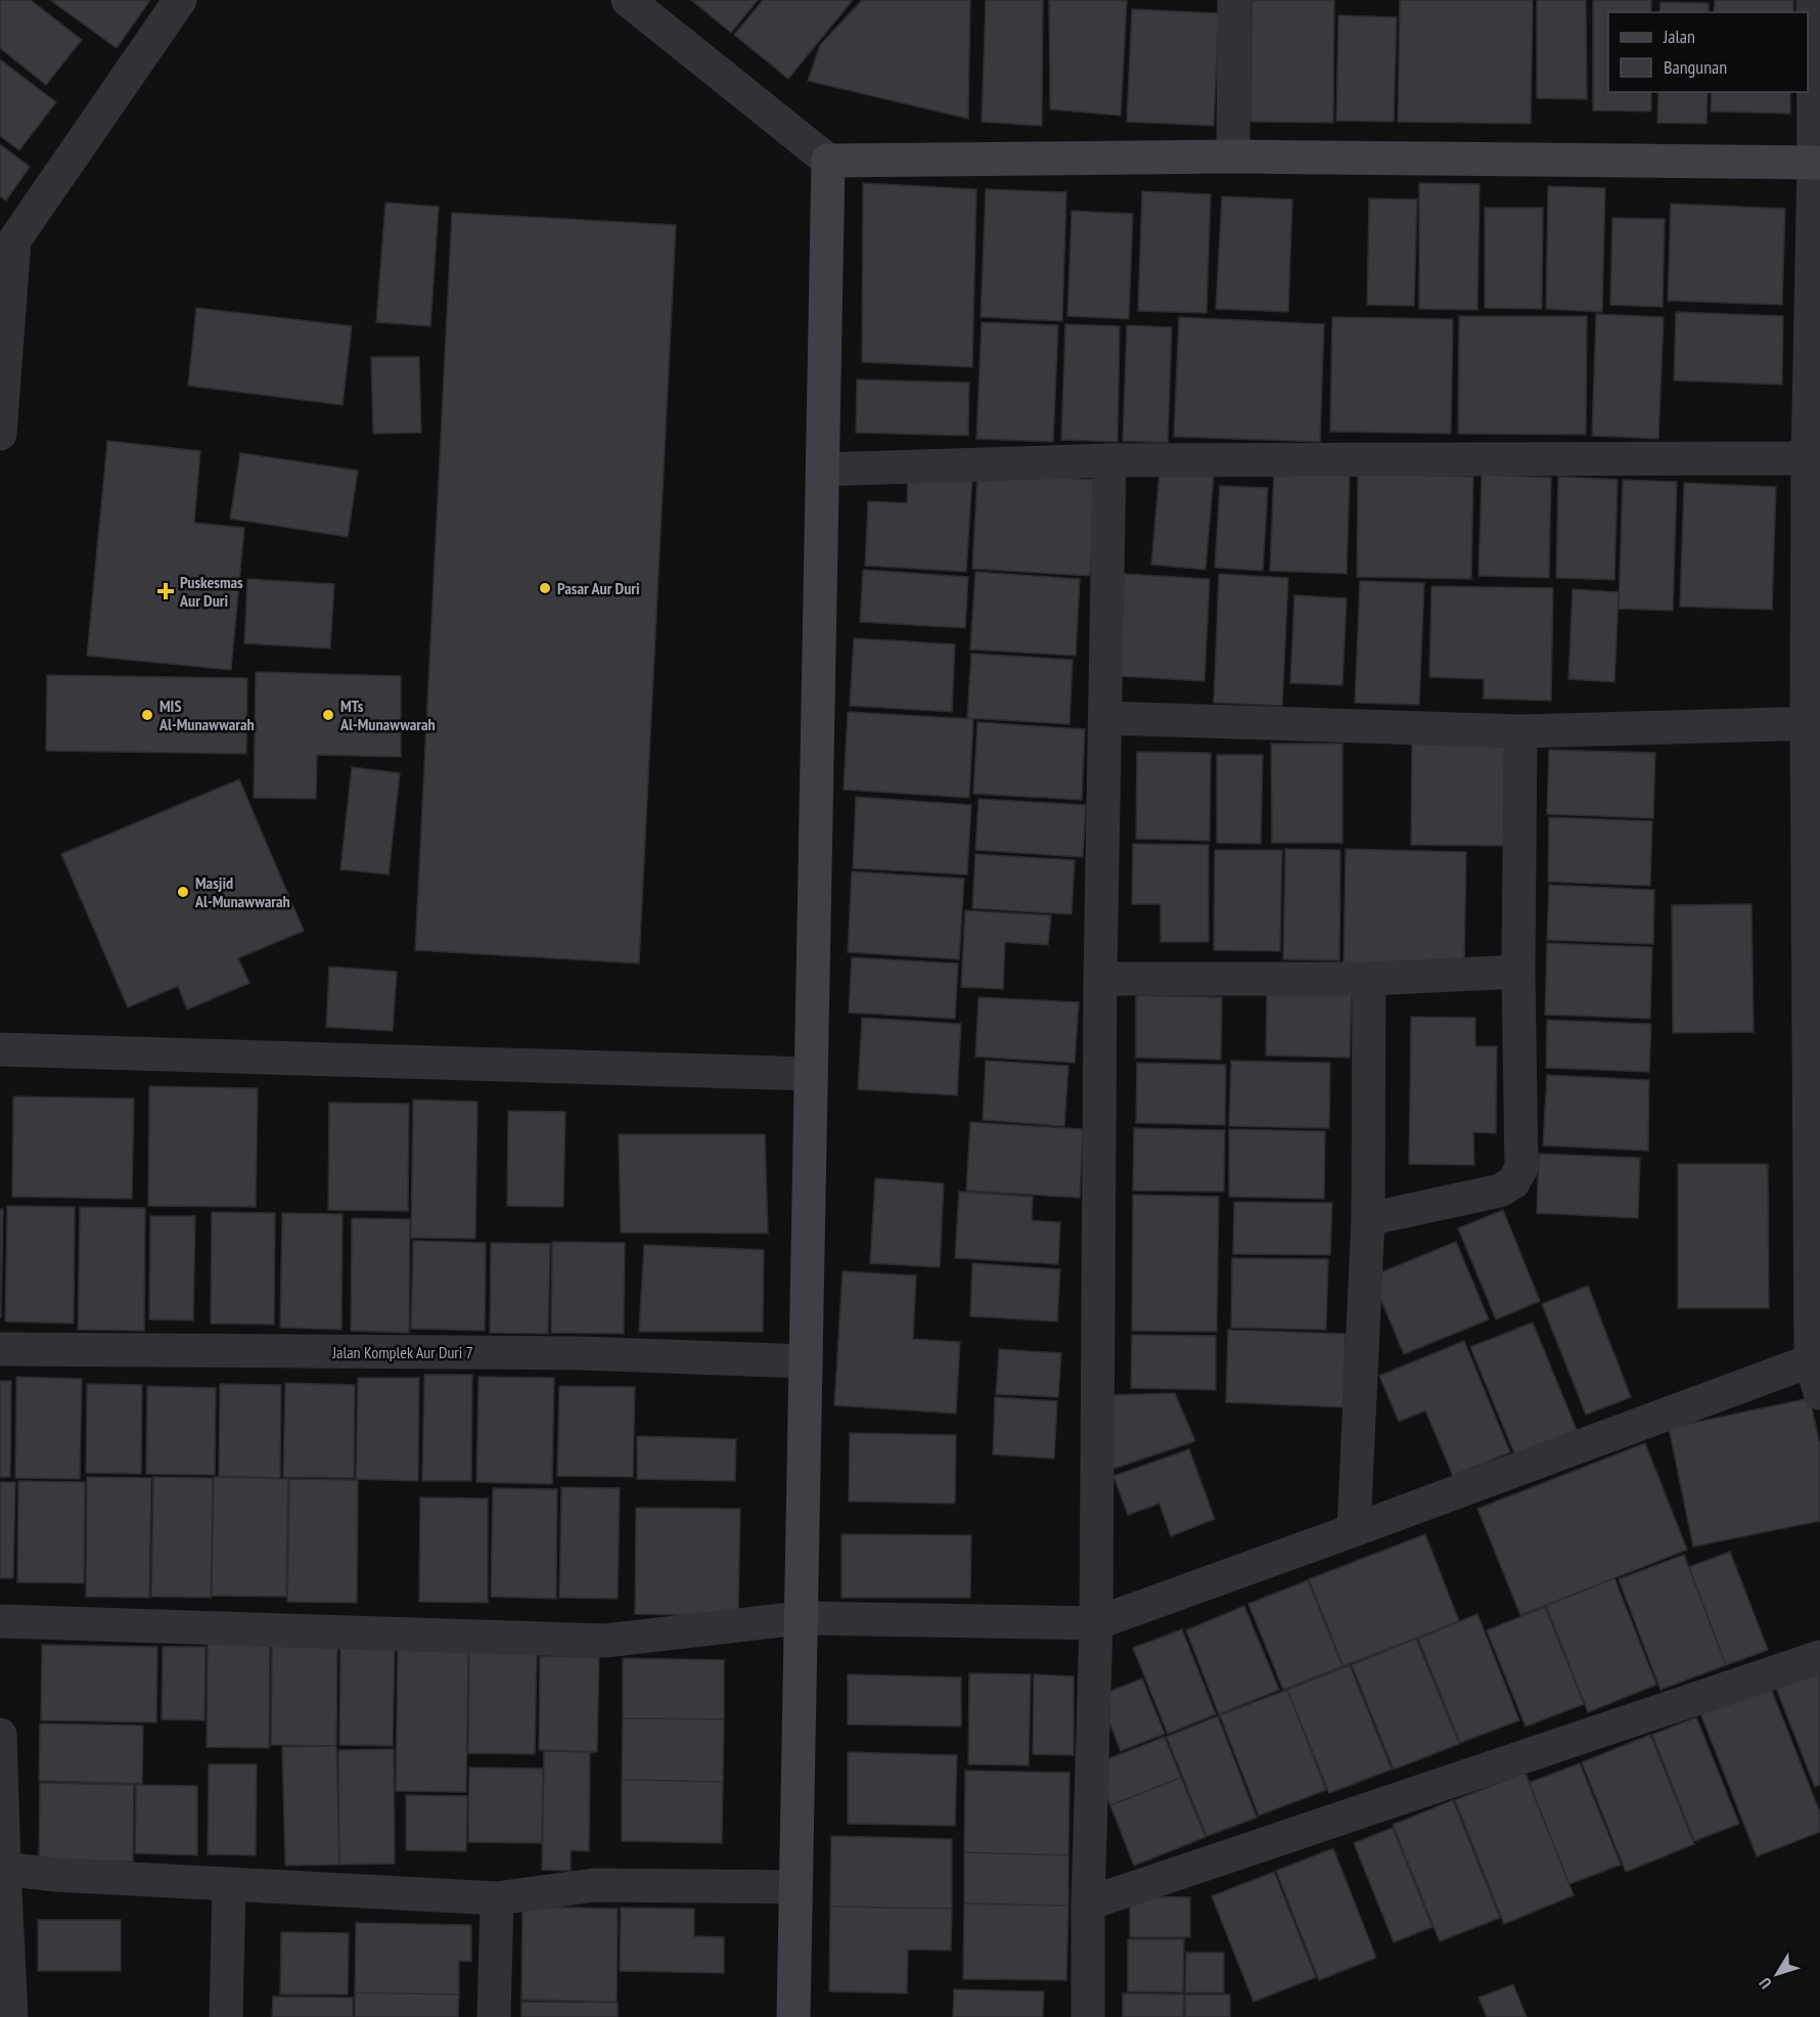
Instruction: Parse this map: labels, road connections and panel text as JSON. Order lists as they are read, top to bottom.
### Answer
{
  "streets": {
    "street": ["Jalan Komplek Aur Duri 7"]
  },
  "places": {
    "other": [
      "Pasar Aur Duri",
      "MIS Al-Munawwarah",
      "MTs Al-Munawwarah",
      "Masjid Al-Munawwarah"
    ],
    "health": ["Puskesmas Aur Duri"]
  },
  "legend": ["Jalan", "Bangunan"],
  "north": "bottom left"
}
